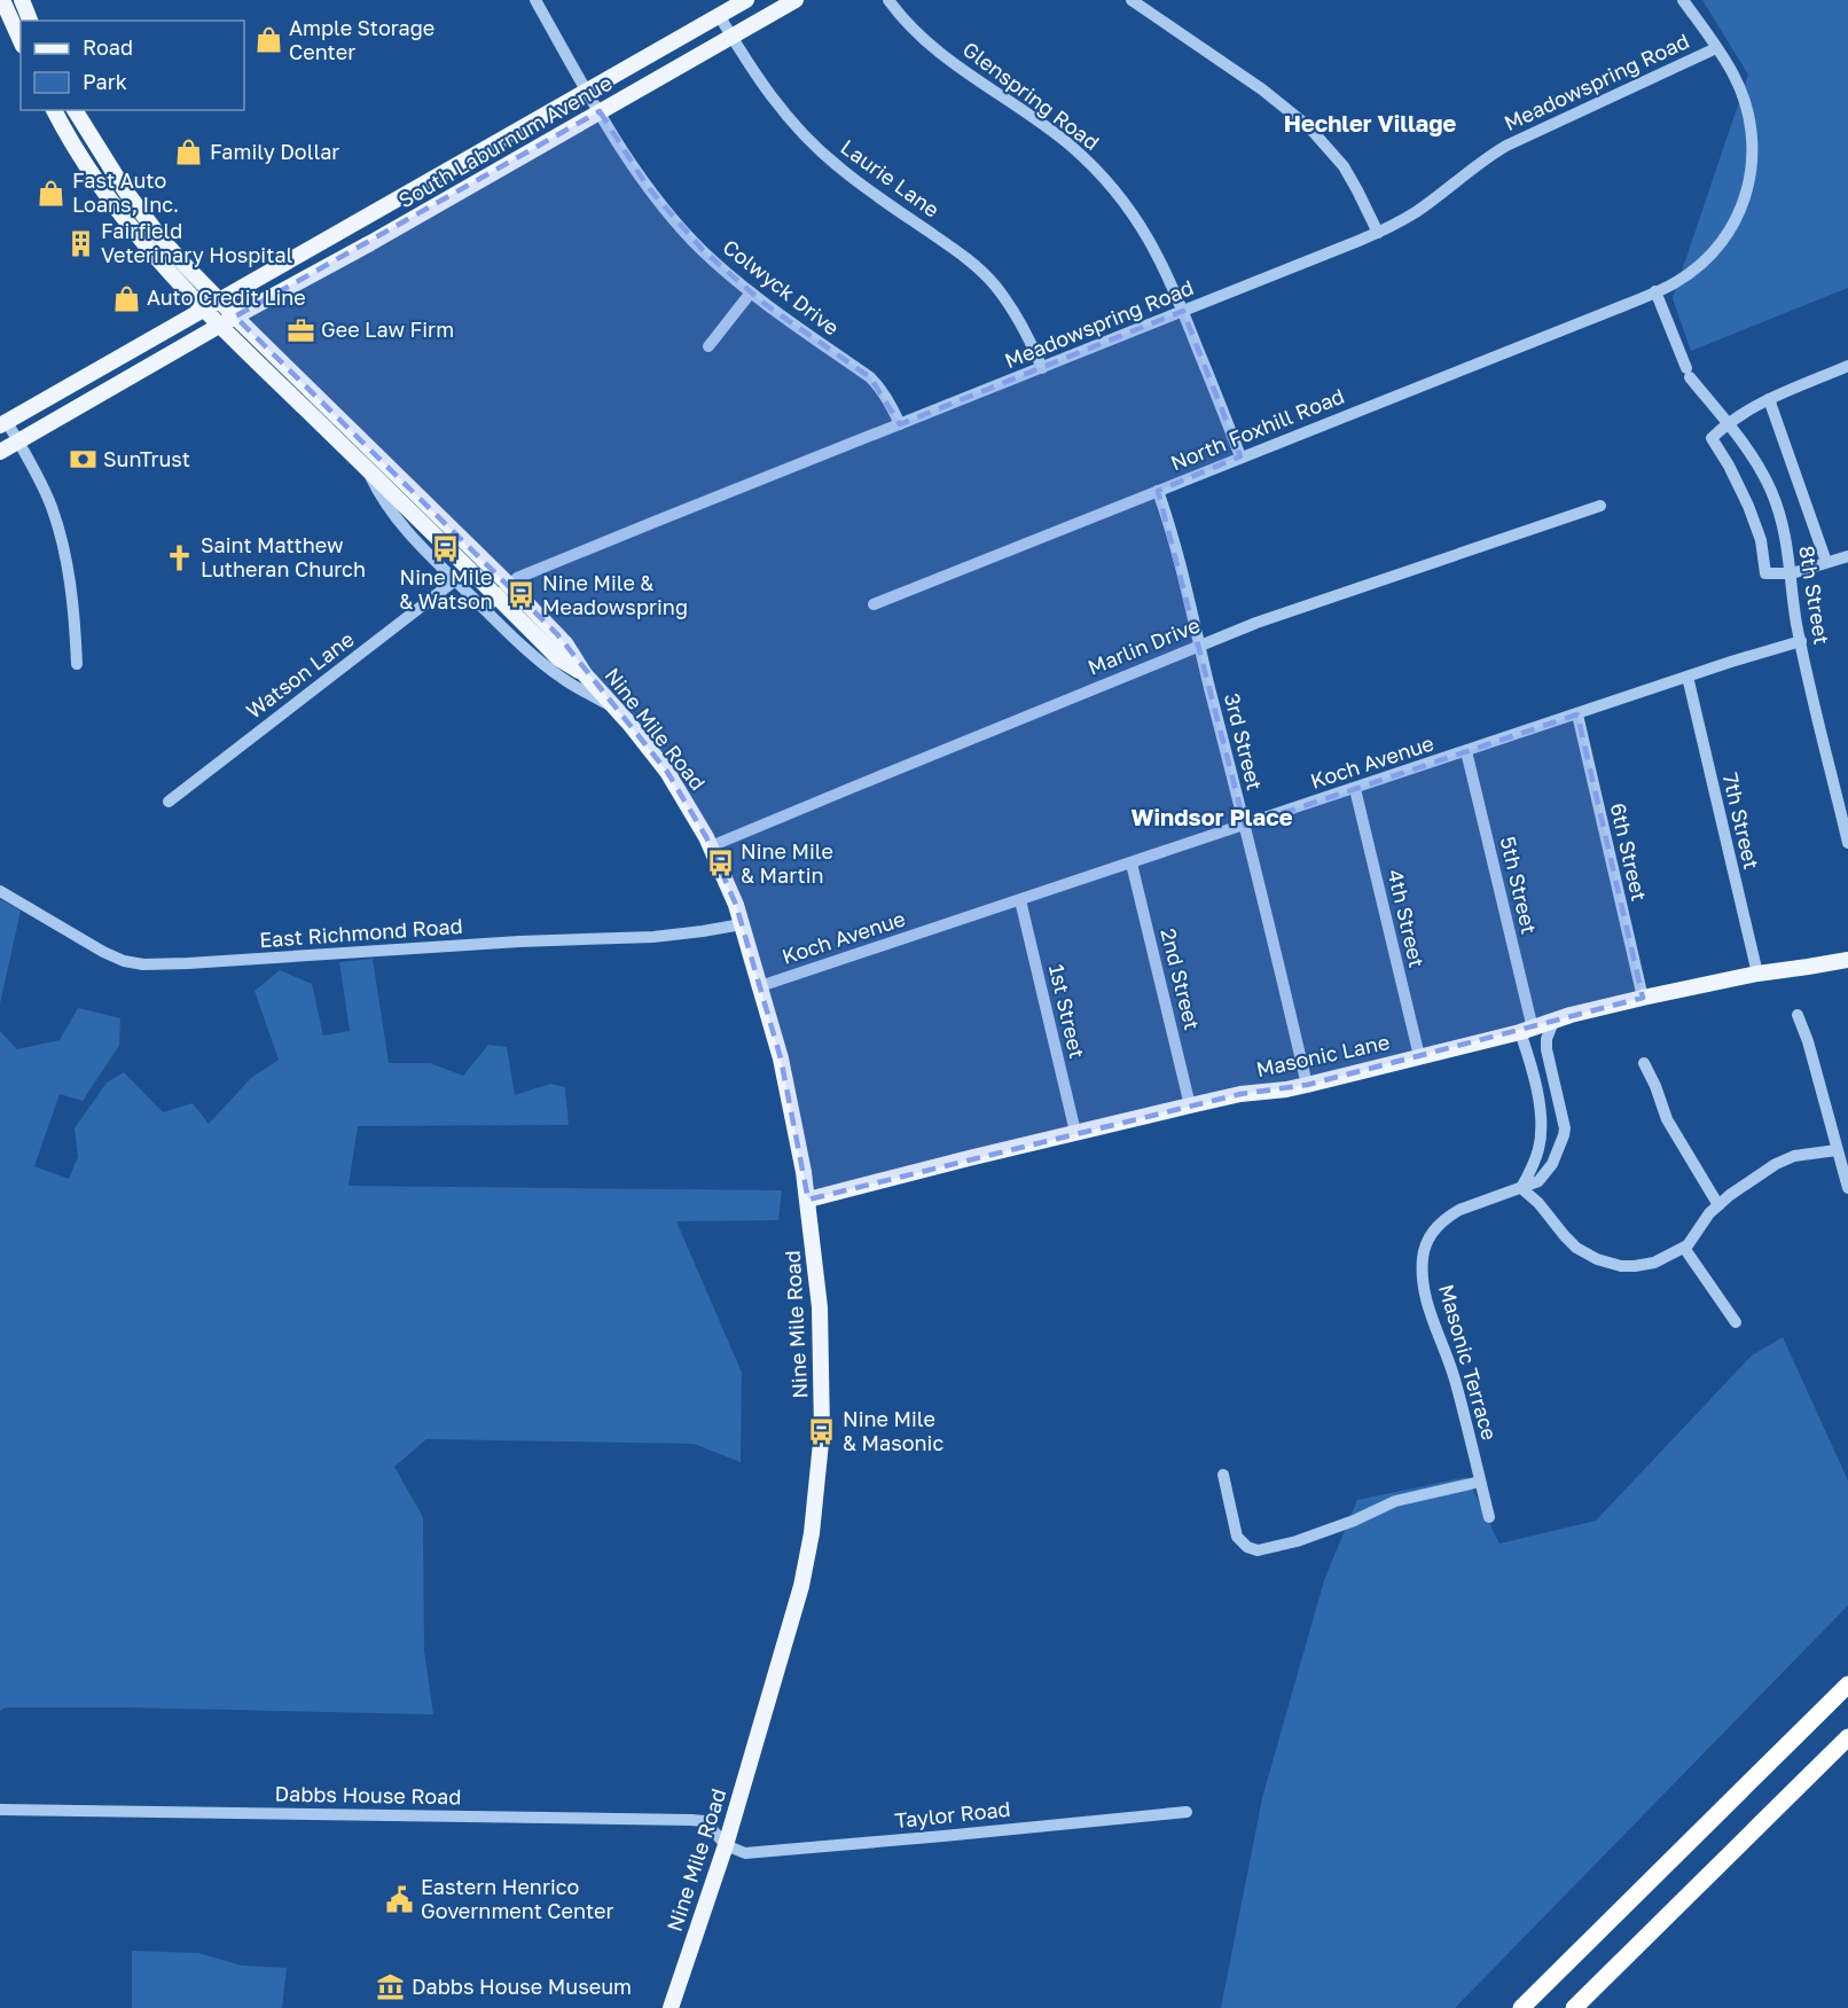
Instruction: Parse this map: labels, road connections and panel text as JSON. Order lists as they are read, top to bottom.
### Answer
{
  "streets": {
    "main road": ["South Laburnum Avenue", "Nine Mile Road", "Masonic Lane"],
    "street": [
      "Meadowspring Road",
      "Glenspring Road",
      "Laurie Lane",
      "Colwyck Drive",
      "North Foxhill Road",
      "8th Street",
      "Marlin Drive",
      "Watson Lane",
      "3rd Street",
      "Koch Avenue",
      "7th Street",
      "6th Street",
      "5th Street",
      "4th Street",
      "East Richmond Road",
      "2nd Street",
      "1st Street",
      "Masonic Terrace",
      "Dabbs House Road",
      "Taylor Road"
    ]
  },
  "crossings": [
    ["Meadowspring Road", "Glenspring Road"],
    ["Meadowspring Road", "Laurie Lane"],
    ["Meadowspring Road", "Colwyck Drive"],
    ["Meadowspring Road", "North Foxhill Road"],
    ["Meadowspring Road", "Nine Mile Road"],
    ["Glenspring Road", "North Foxhill Road"],
    ["South Laburnum Avenue", "Laurie Lane"],
    ["South Laburnum Avenue", "Colwyck Drive"],
    ["South Laburnum Avenue", "Nine Mile Road"],
    ["North Foxhill Road", "8th Street"],
    ["North Foxhill Road", "3rd Street"],
    ["8th Street", "Koch Avenue"],
    ["Marlin Drive", "Nine Mile Road"],
    ["Marlin Drive", "3rd Street"],
    ["Nine Mile Road", "Koch Avenue"],
    ["Nine Mile Road", "East Richmond Road"],
    ["Nine Mile Road", "Masonic Lane"],
    ["Nine Mile Road", "Dabbs House Road"],
    ["Nine Mile Road", "Taylor Road"],
    ["3rd Street", "Koch Avenue"],
    ["3rd Street", "Masonic Lane"],
    ["Koch Avenue", "7th Street"],
    ["Koch Avenue", "6th Street"],
    ["Koch Avenue", "5th Street"],
    ["Koch Avenue", "4th Street"],
    ["Koch Avenue", "2nd Street"],
    ["Koch Avenue", "1st Street"],
    ["7th Street", "Masonic Lane"],
    ["6th Street", "Masonic Lane"],
    ["5th Street", "Masonic Lane"],
    ["4th Street", "Masonic Lane"],
    ["2nd Street", "Masonic Lane"],
    ["1st Street", "Masonic Lane"],
    ["Masonic Lane", "Masonic Terrace"],
    ["Dabbs House Road", "Taylor Road"]
  ],
  "districts": ["Hechler Village", "Windsor Place"],
  "places": {
    "shop": [
      "Ample Storage Center",
      "Family Dollar",
      "Fast Auto Loans, Inc.",
      "Auto Credit Line"
    ],
    "building": ["Fairfield Veterinary Hospital"],
    "office": ["Gee Law Firm"],
    "bank": ["SunTrust"],
    "bus stop": [
      "Nine Mile & Watson",
      "Nine Mile & Meadowspring",
      "Nine Mile & Martin",
      "Nine Mile & Masonic"
    ],
    "church": ["Saint Matthew Lutheran Church"],
    "public building": ["Eastern Henrico Government Center"],
    "museum": ["Dabbs House Museum"]
  },
  "legend": ["Road", "Park"]
}
